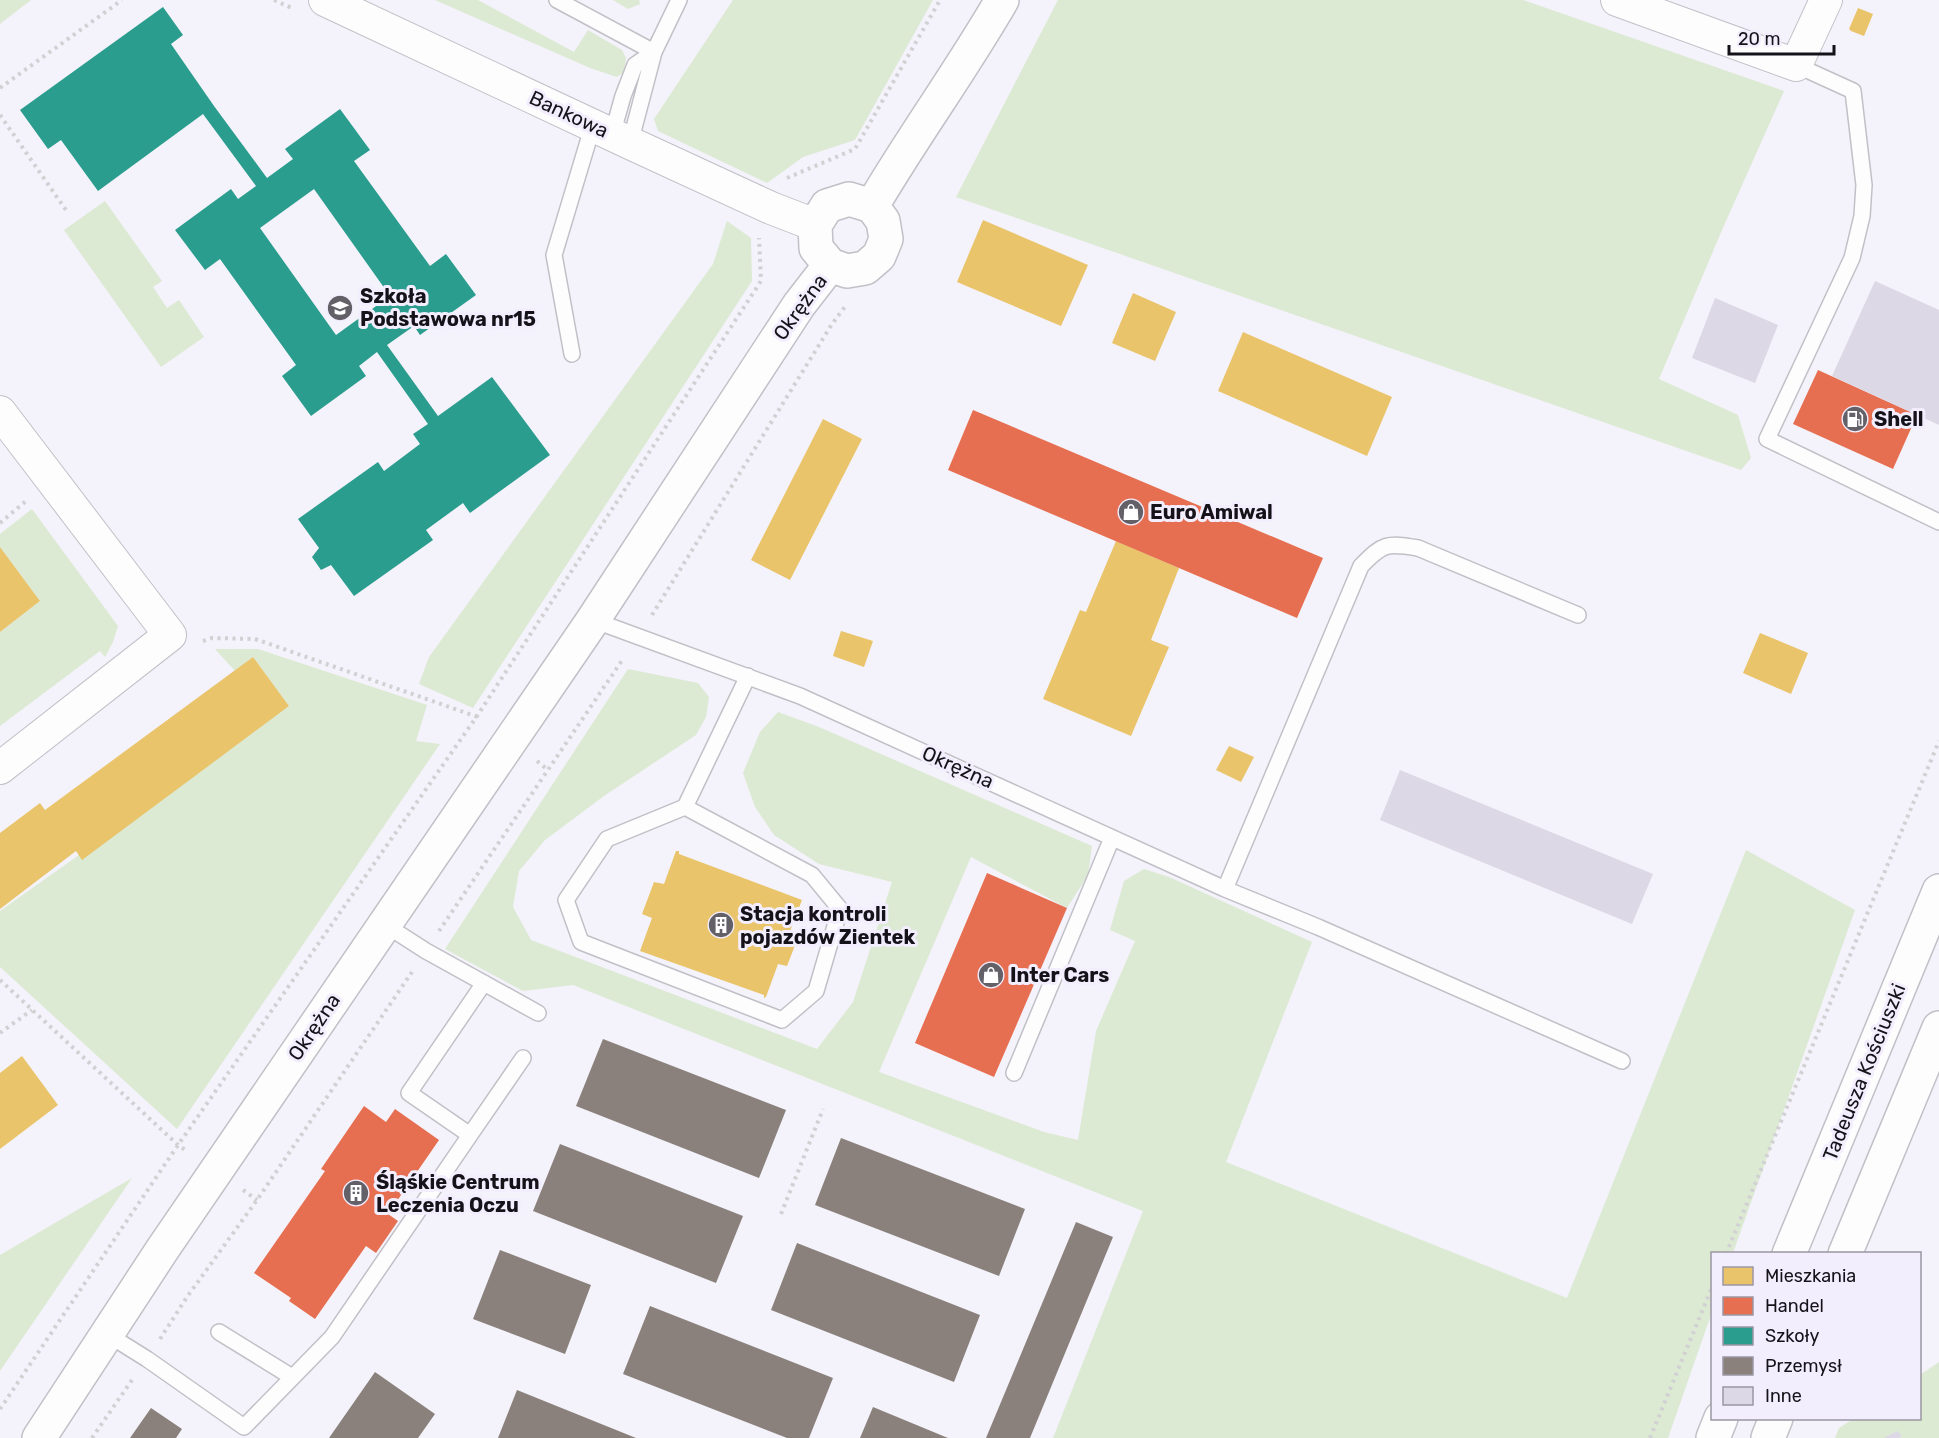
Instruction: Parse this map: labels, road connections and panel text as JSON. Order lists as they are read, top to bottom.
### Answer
{
  "streets": {
    "street": ["Bankowa", "Okrężna", "Tadeusza Kościuszki"]
  },
  "crossings": [
    ["Bankowa", "Okrężna"]
  ],
  "places": {
    "school or university": ["Szkoła Podstawowa nr15"],
    "fuel station": ["Shell"],
    "shop": ["Euro Amiwal", "Inter Cars"],
    "building": ["Stacja kontroli pojazdów Zientek", "Śląśkie Centrum Leczenia Oczu"]
  },
  "legend": [
    "Mieszkania",
    "Handel",
    "Szkoły",
    "Przemysł",
    "Inne"
  ],
  "scale_bar": "20 m"
}
